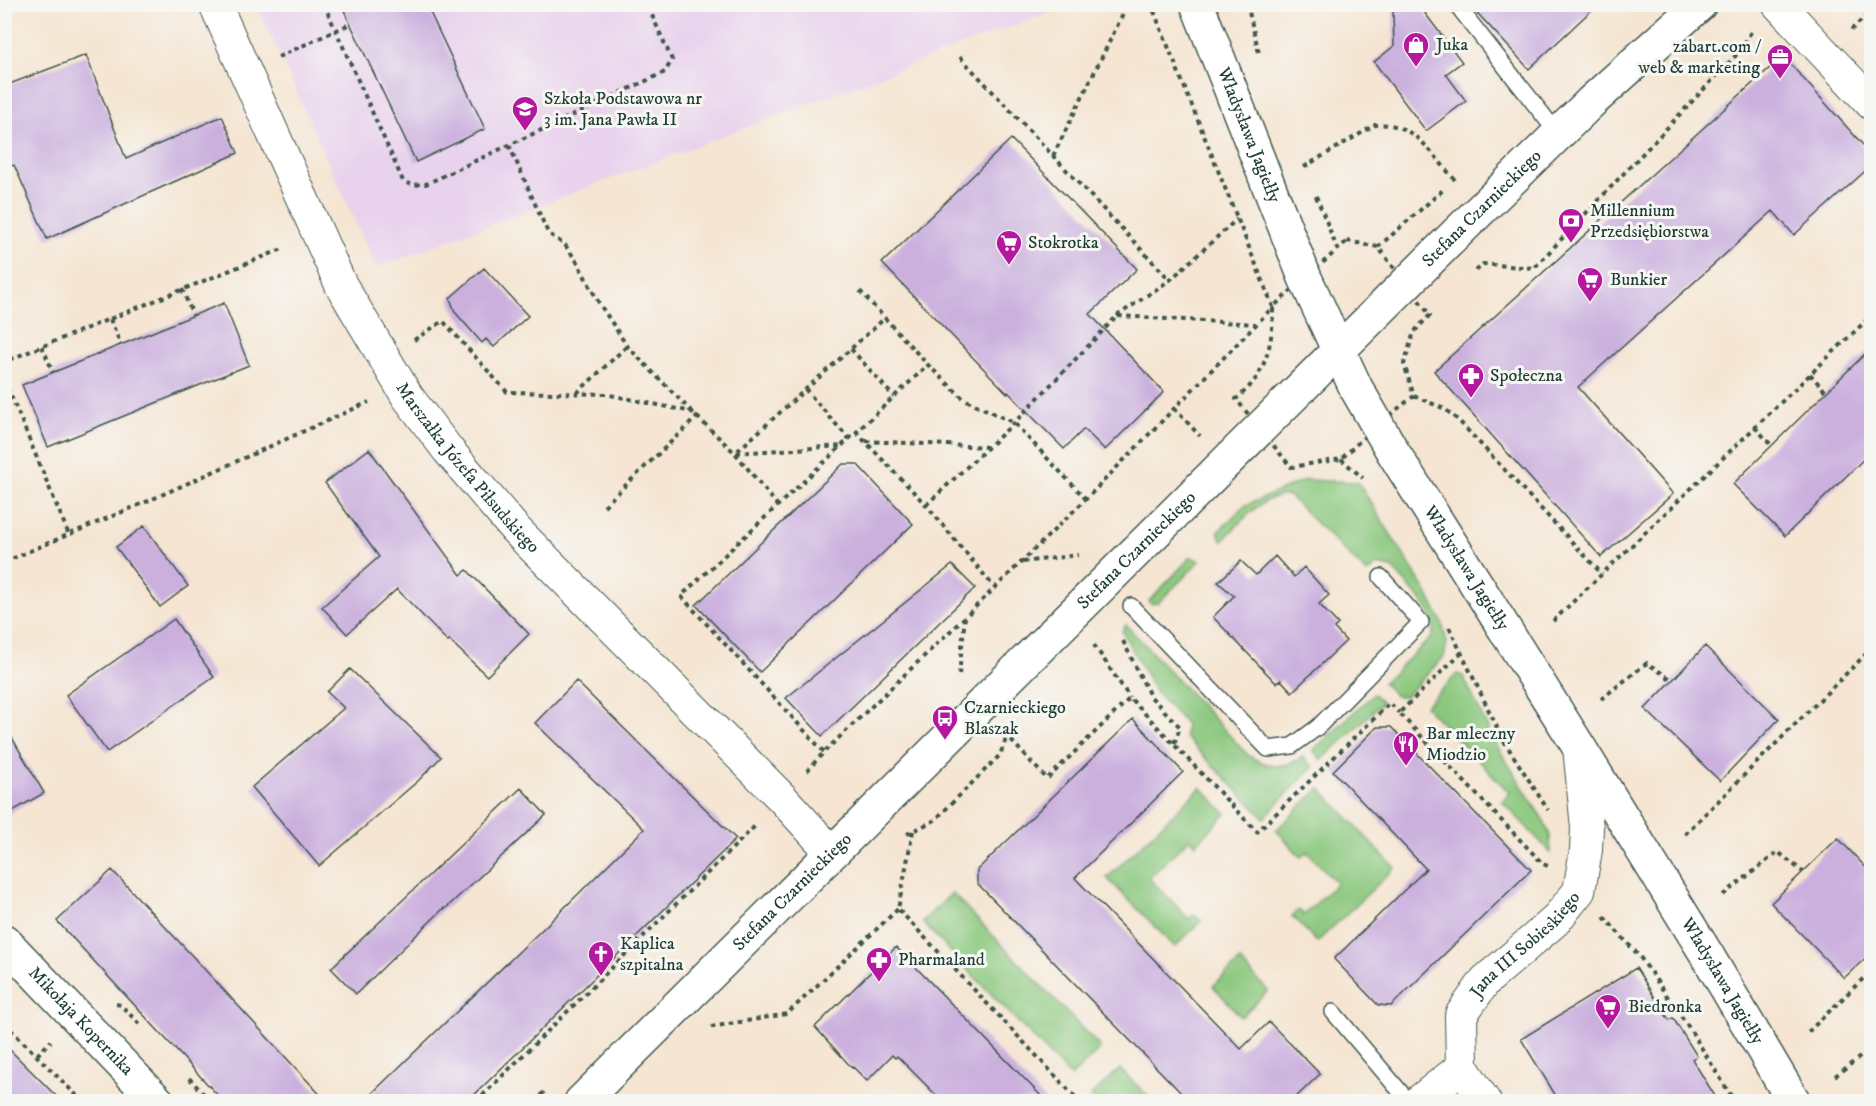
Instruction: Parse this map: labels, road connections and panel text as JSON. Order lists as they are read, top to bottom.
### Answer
{
  "streets": {
    "street": [
      "Władysława Jagiełły",
      "Stefana Czarnieckiego",
      "Marszałka Józefa Piłsudskiego",
      "Jana III Sobieskiego",
      "Mikołaja Kopernika"
    ]
  },
  "crossings": [
    ["Władysława Jagiełły", "Stefana Czarnieckiego"],
    ["Władysława Jagiełły", "Jana III Sobieskiego"],
    ["Stefana Czarnieckiego", "Marszałka Józefa Piłsudskiego"]
  ],
  "places": {
    "shop": ["Juka"],
    "office": ["zabart.com / web & marketing"],
    "school or university": ["Szkoła Podstawowa nr 3 im. Jana Pawła II"],
    "bank": ["Millennium Przedsiębiorstwa"],
    "supermarket": ["Stokrotka", "Bunkier", "Biedronka"],
    "pharmacy": ["Społeczna", "Pharmaland"],
    "bus stop": ["Czarnieckiego Blaszak"],
    "restaurant": ["Bar mleczny Miodzio"],
    "church": ["Kaplica szpitalna"]
  }
}
